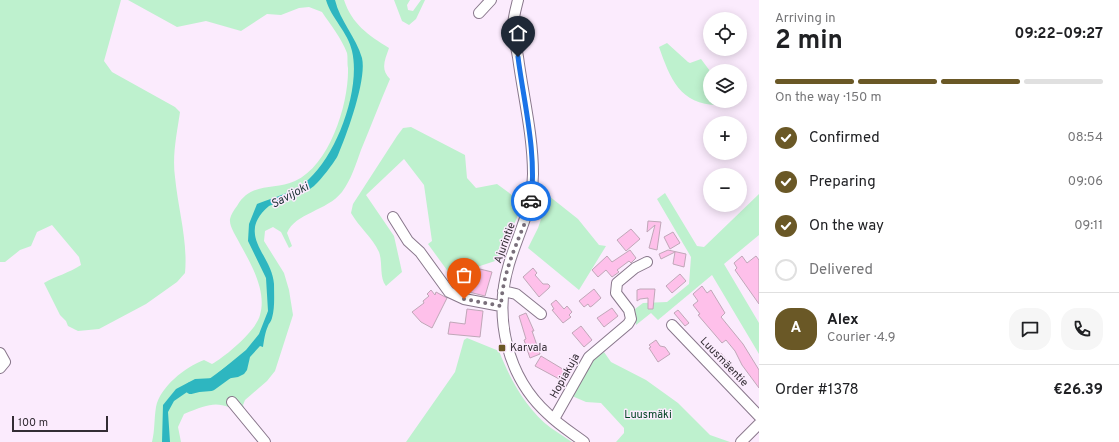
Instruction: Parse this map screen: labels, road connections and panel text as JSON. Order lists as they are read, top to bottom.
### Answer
{
  "streets": {
    "street": ["Ajurintie", "Luusmäentie", "Hopiakuja"]
  },
  "crossings": [
    ["Ajurintie", "Hopiakuja"]
  ],
  "water": ["Savijoki"],
  "parks": ["Luusmäki"],
  "places": {
    "transit": ["Karvala"]
  },
  "scale_bar": "100 m",
  "page": {
    "heading": ["2 min", "Arriving in", "09:22–09:27"],
    "panel": [
      "Alex",
      "Courier · 4.9",
      "Order #1378",
      "€26.39"
    ],
    "map_buttons": ["+", "−"],
    "bar": "On the way · 150 m",
    "list": [
      ["Confirmed", "08:54"],
      ["Preparing", "09:06"],
      ["On the way", "09:11"],
      "Delivered"
    ],
    "round": "A",
    "scale": "100 m"
  }
}
